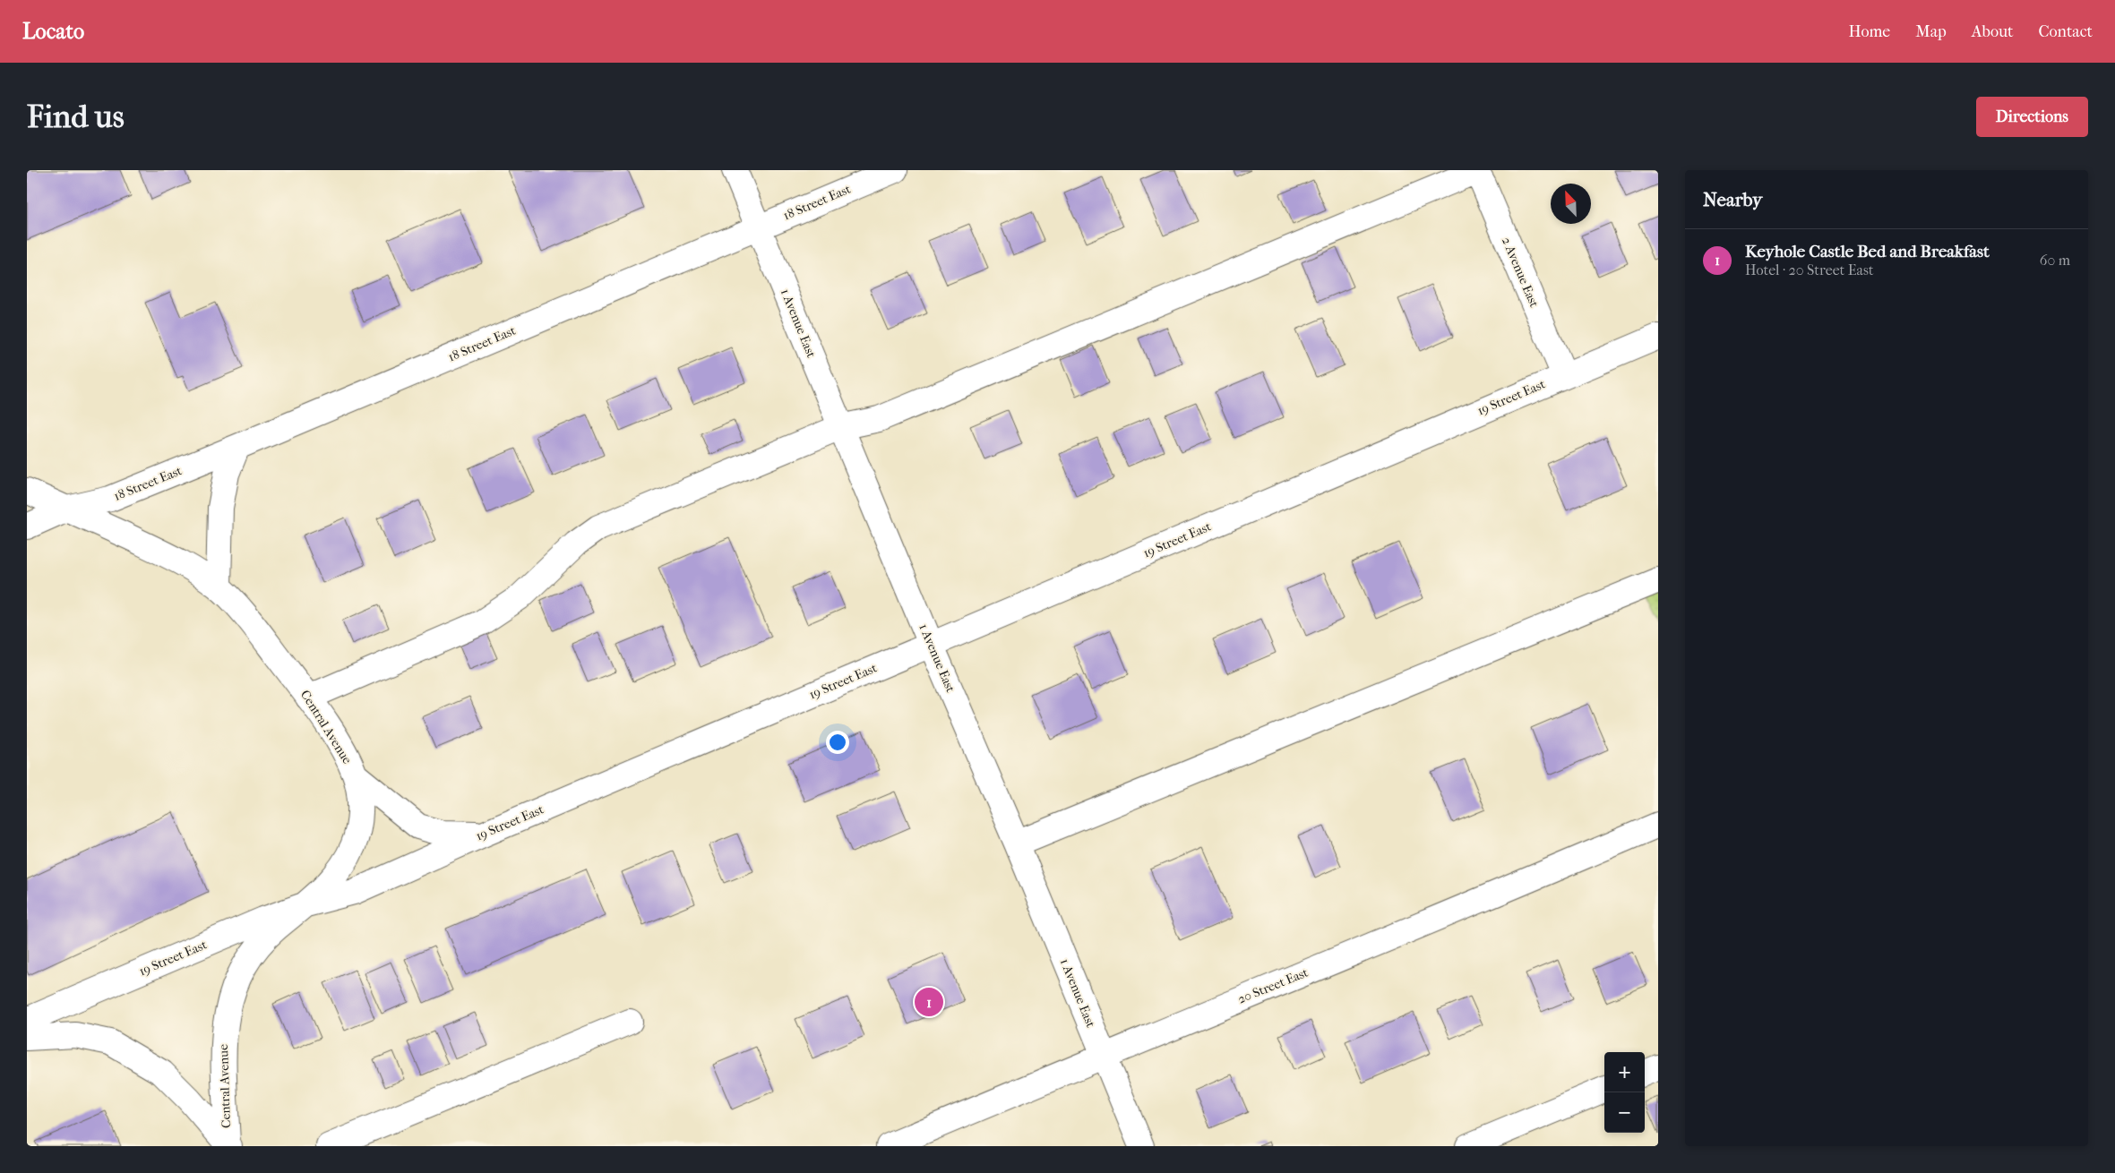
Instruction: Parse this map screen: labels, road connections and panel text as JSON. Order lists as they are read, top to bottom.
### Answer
{
  "streets": {
    "street": [
      "18 Street East",
      "2 Avenue East",
      "1 Avenue East",
      "19 Street East",
      "Central Avenue",
      "20 Street East"
    ]
  },
  "crossings": [
    ["18 Street East", "1 Avenue East"],
    ["18 Street East", "Central Avenue"],
    ["2 Avenue East", "19 Street East"],
    ["1 Avenue East", "19 Street East"],
    ["1 Avenue East", "20 Street East"],
    ["19 Street East", "Central Avenue"]
  ],
  "north": "top left",
  "page": {
    "header": "Locato",
    "nav": [
      "Home",
      "Map",
      "About",
      "Contact"
    ],
    "buttons": "Directions",
    "title": "Find us",
    "heading": "Nearby",
    "list": [
      {
        "mark": "1",
        "name": "Keyhole Castle Bed and Breakfast",
        "note": "Hotel · 20 Street East",
        "value": "60 m"
      }
    ],
    "pins": "1",
    "map_buttons": ["+", "−"]
  }
}
